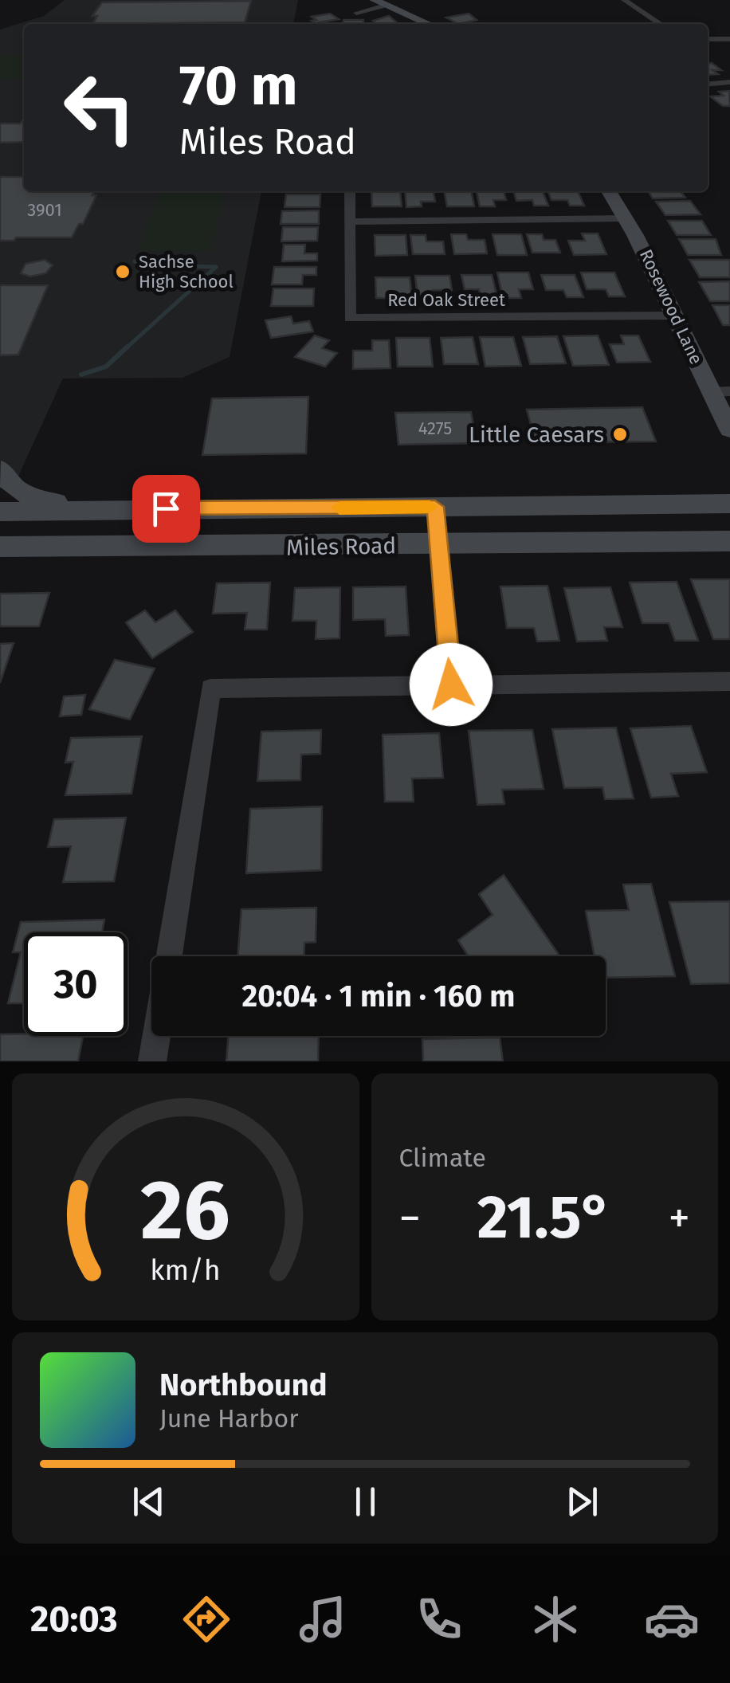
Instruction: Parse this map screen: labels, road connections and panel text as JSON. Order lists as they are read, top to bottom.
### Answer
{
  "streets": {
    "main road": ["Rosewood Lane", "Miles Road"],
    "street": ["Red Oak Street"]
  },
  "crossings": [
    ["Red Oak Street", "Rosewood Lane"]
  ],
  "places": ["Sachse High School", "Little Caesars"],
  "house_numbers": ["3901", "4275"],
  "page": {
    "turn": ["70 m", "Miles Road"],
    "limit": "30",
    "trip": "20:04 · 1 min · 160 m",
    "tile": "Climate",
    "heat": ["−", "21.5°", "+"],
    "song": ["Northbound", "June Harbor"],
    "tabs": "20:03",
    "gauge": ["26", "km/h"]
  }
}
